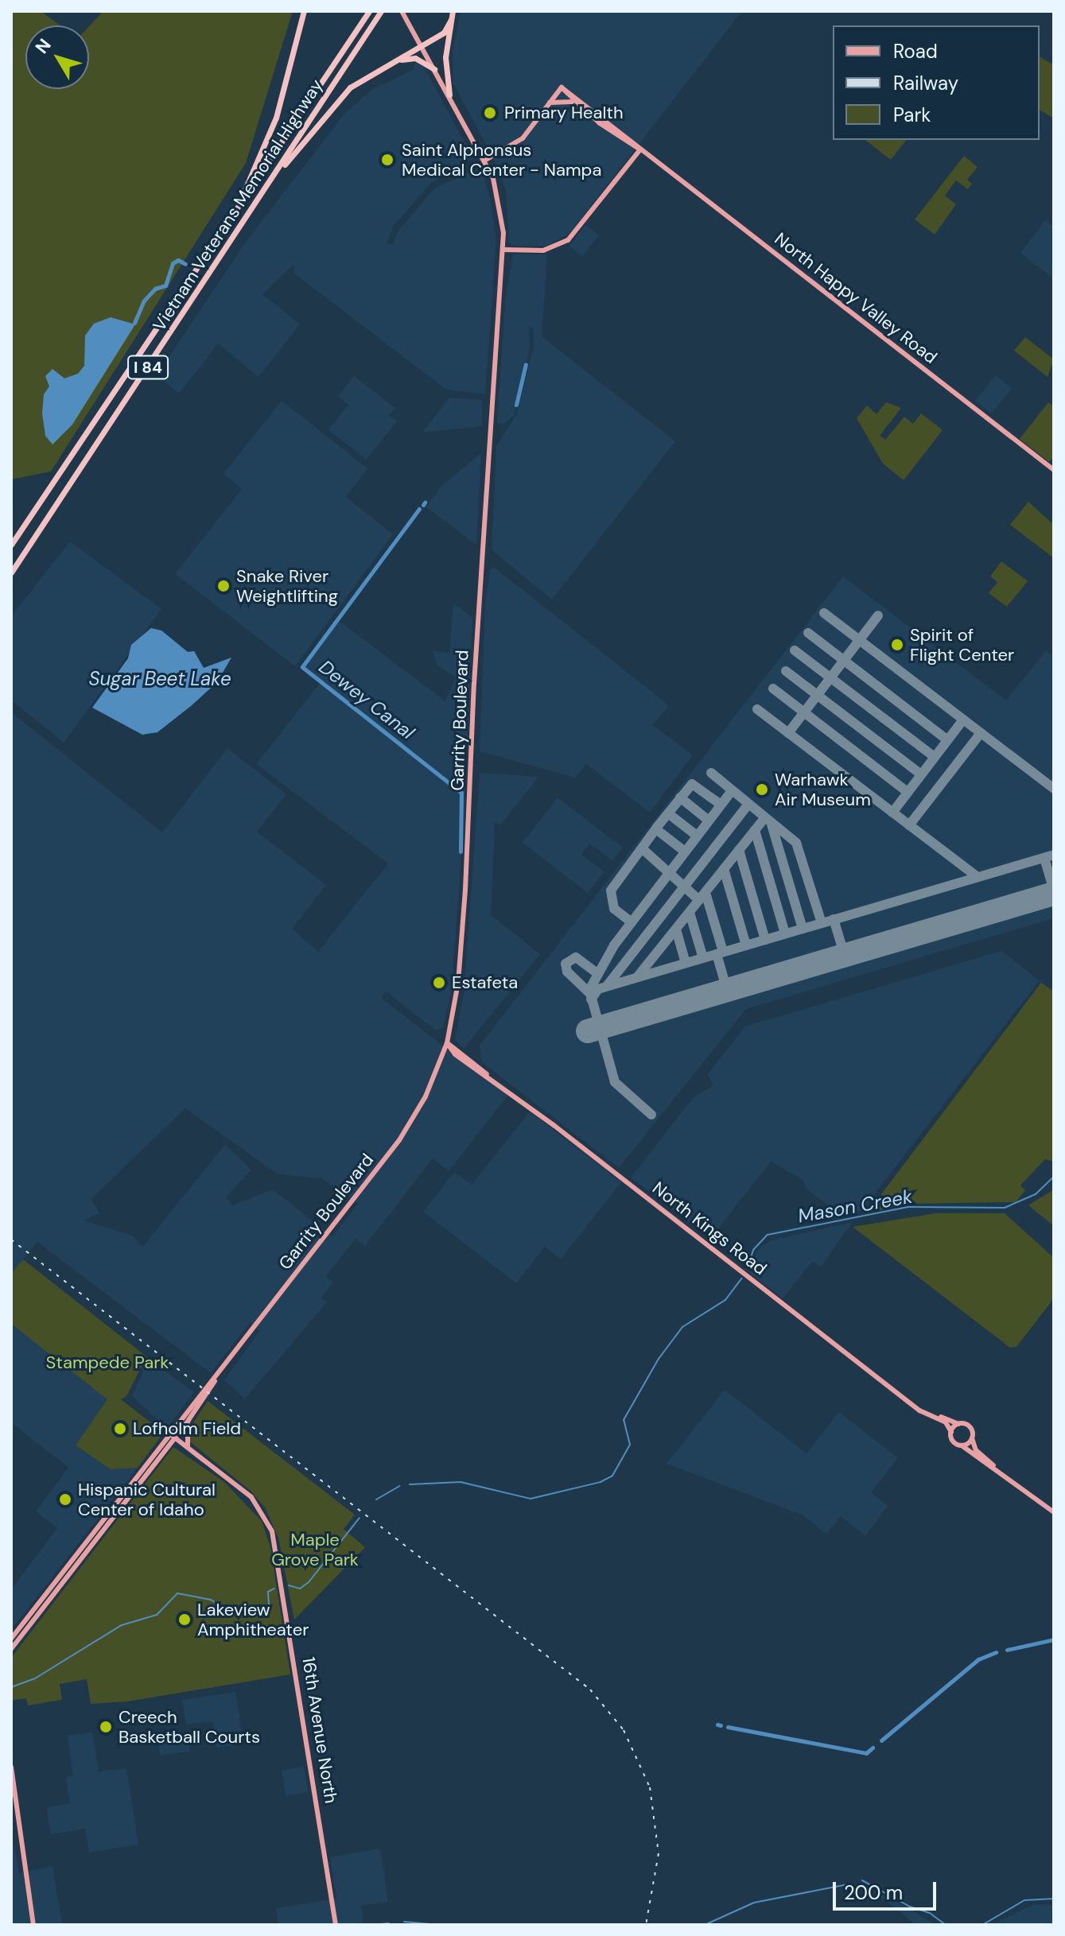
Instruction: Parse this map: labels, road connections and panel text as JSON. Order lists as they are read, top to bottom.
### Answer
{
  "streets": {
    "highway": ["Vietnam Veterans Memorial Highway", "I 84"],
    "main road": [
      "North Happy Valley Road",
      "Garrity Boulevard",
      "North Kings Road",
      "16th Avenue North"
    ]
  },
  "crossings": [
    ["Garrity Boulevard", "North Kings Road"],
    ["Garrity Boulevard", "16th Avenue North"]
  ],
  "water": ["Sugar Beet Lake", "Dewey Canal", "Mason Creek"],
  "parks": ["Stampede Park", "Maple Grove Park"],
  "places": [
    "Primary Health",
    "Saint Alphonsus Medical Center - Nampa",
    "Snake River Weightlifting",
    "Spirit of Flight Center",
    "Warhawk Air Museum",
    "Estafeta",
    "Lofholm Field",
    "Hispanic Cultural Center of Idaho",
    "Lakeview Amphitheater",
    "Creech Basketball Courts"
  ],
  "legend": ["Road", "Railway", "Park"],
  "scale_bar": "200 m",
  "north": "top left"
}
